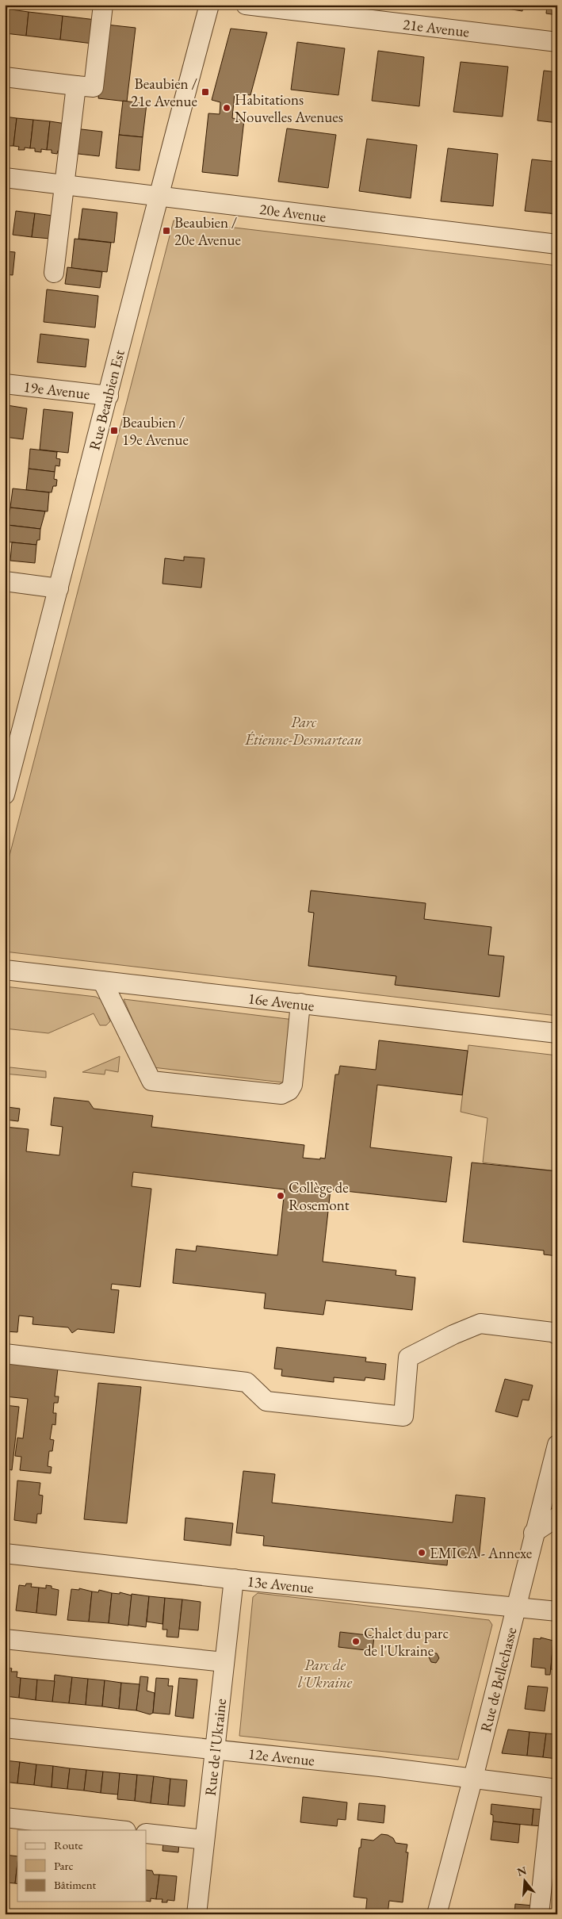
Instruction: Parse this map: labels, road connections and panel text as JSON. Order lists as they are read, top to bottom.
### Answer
{
  "streets": {
    "street": [
      "21e Avenue",
      "20e Avenue",
      "19e Avenue",
      "Rue Beaubien Est",
      "16e Avenue",
      "13e Avenue",
      "Rue de Bellechasse",
      "Rue de l'Ukraine",
      "12e Avenue"
    ]
  },
  "crossings": [
    ["20e Avenue", "Rue Beaubien Est"],
    ["19e Avenue", "Rue Beaubien Est"],
    ["13e Avenue", "Rue de Bellechasse"],
    ["13e Avenue", "Rue de l'Ukraine"],
    ["Rue de Bellechasse", "12e Avenue"],
    ["Rue de l'Ukraine", "12e Avenue"]
  ],
  "parks": ["Parc Étienne-Desmarteau", "Parc de l'Ukraine"],
  "places": {
    "transit": ["Beaubien / 21e Avenue", "Beaubien / 20e Avenue", "Beaubien / 19e Avenue"],
    "other": [
      "Habitations Nouvelles Avenues",
      "Collège de Rosemont",
      "EMICA - Annexe",
      "Chalet du parc de l'Ukraine"
    ]
  },
  "legend": ["Route", "Parc", "Bâtiment"],
  "north": "top"
}
